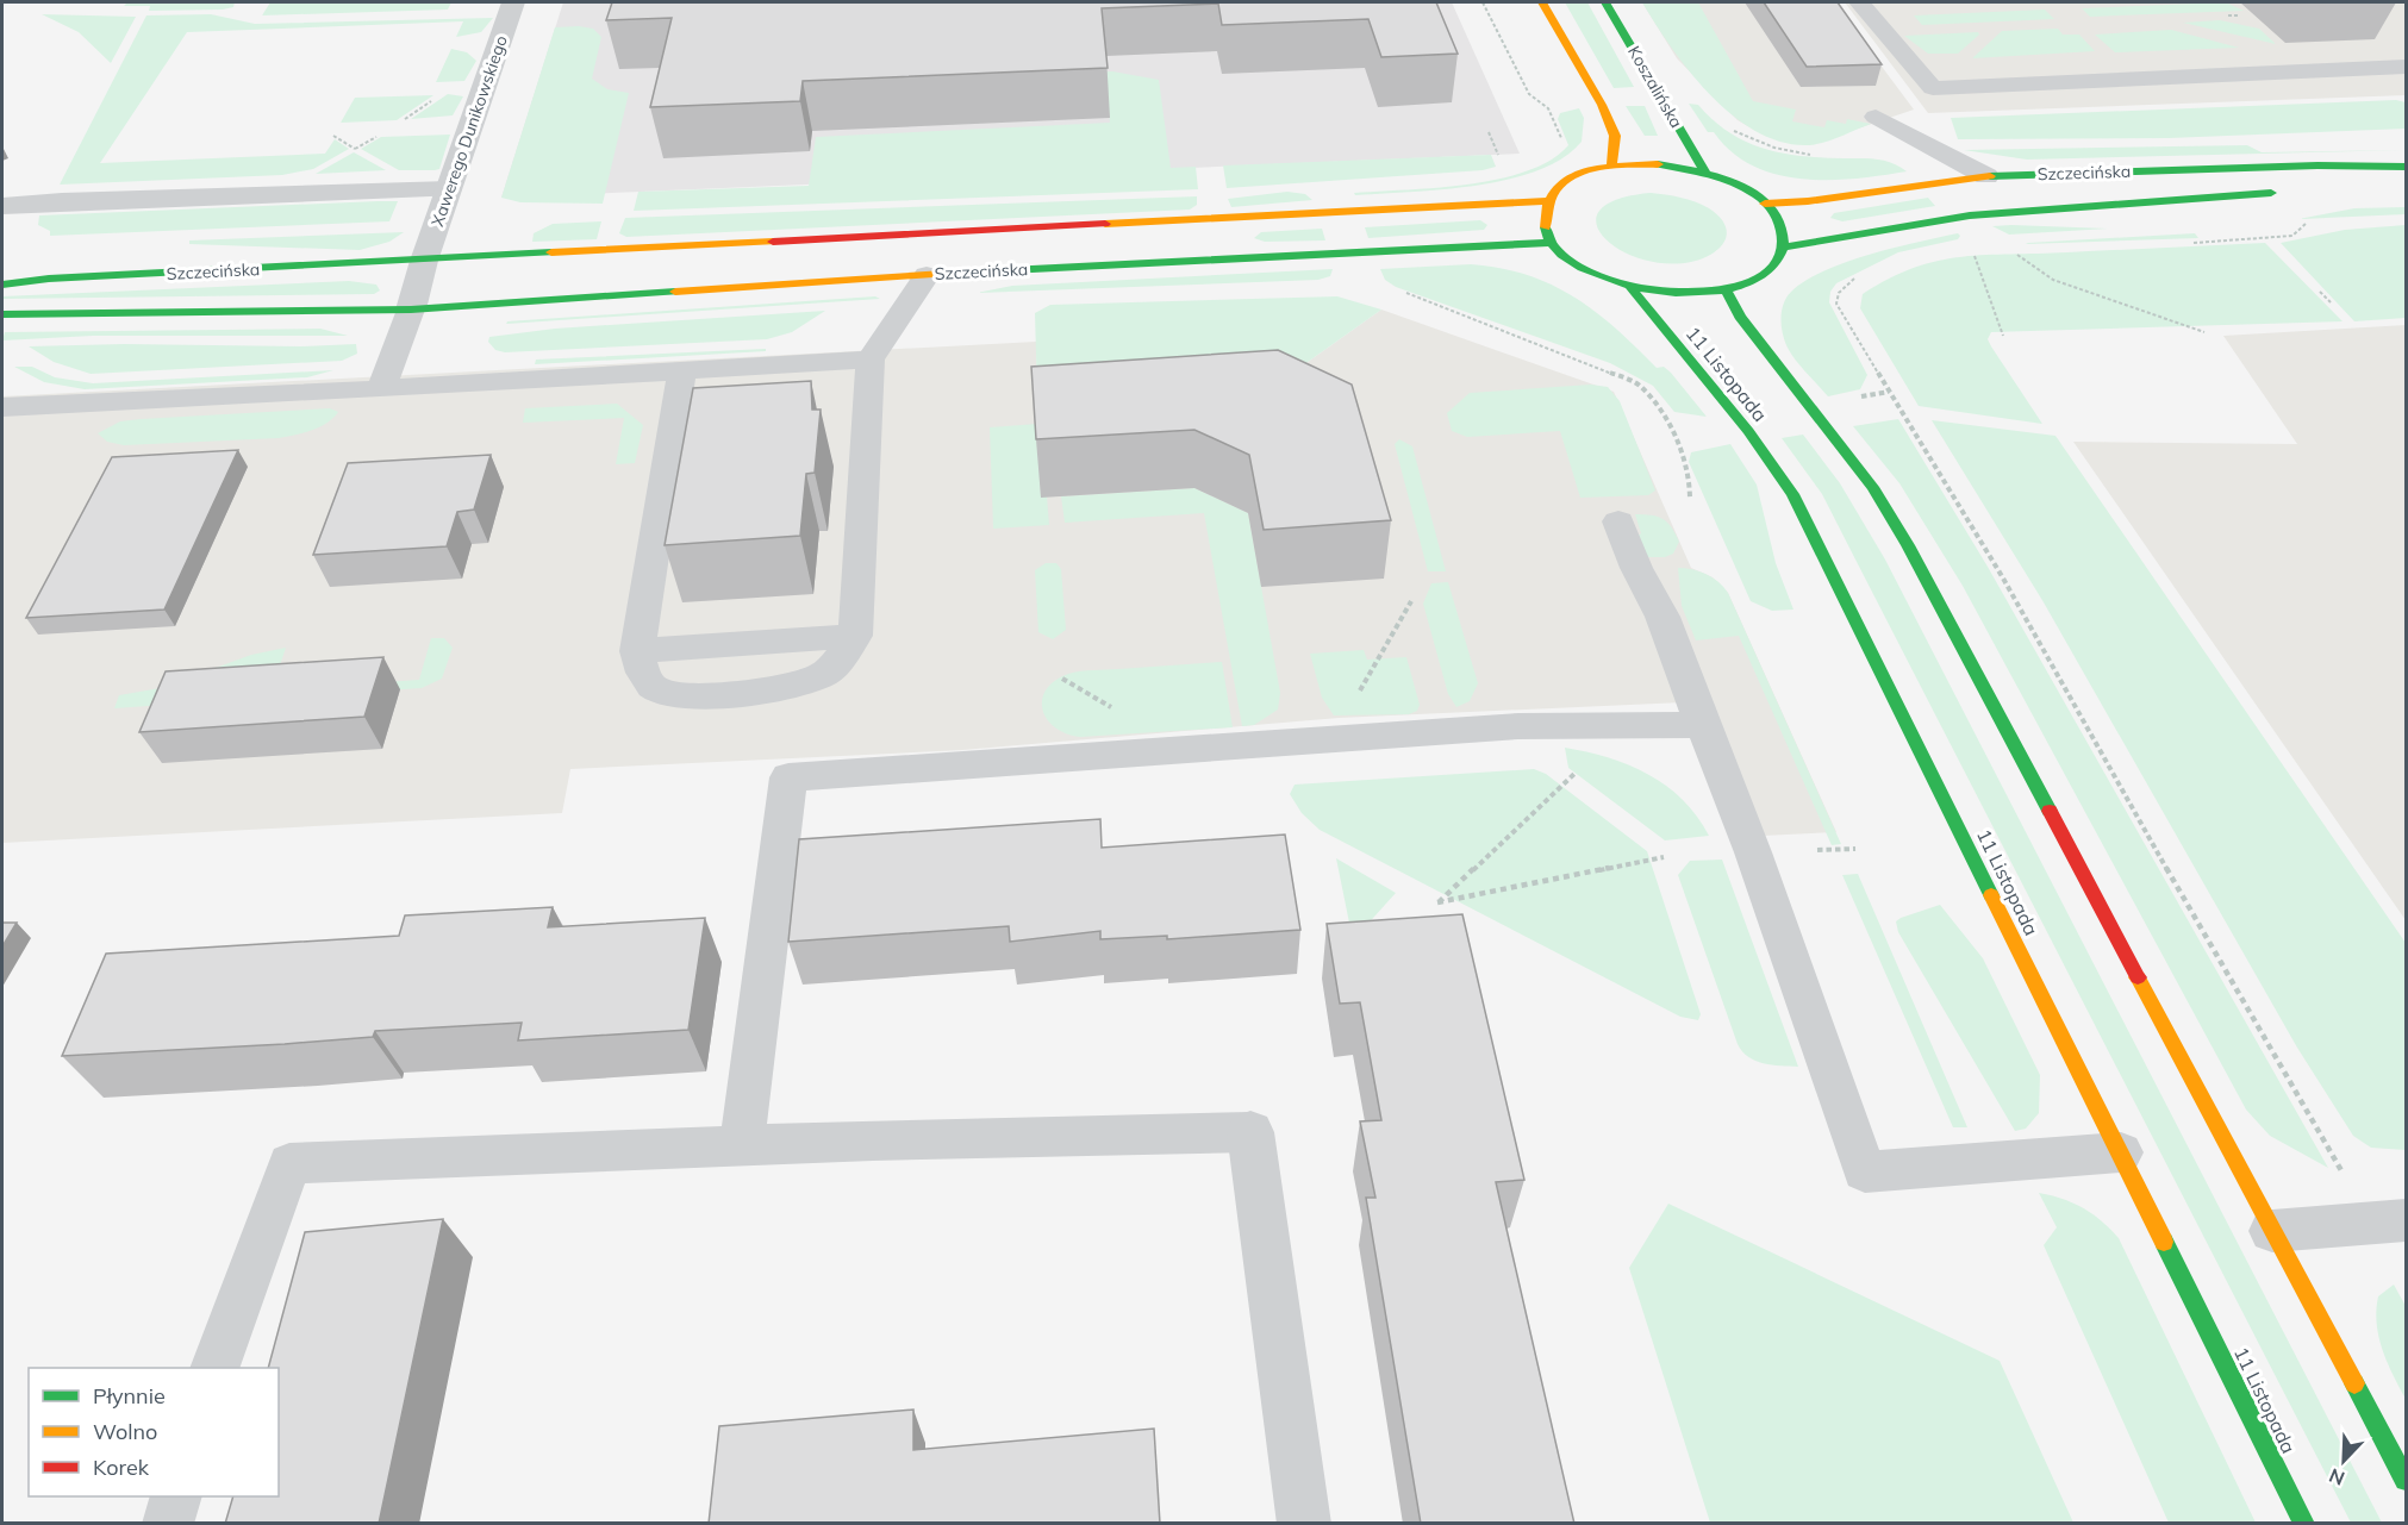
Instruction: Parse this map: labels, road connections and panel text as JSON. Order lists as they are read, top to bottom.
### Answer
{
  "streets": {
    "main road": ["Koszalińska", "Szczecińska", "11 Listopada"],
    "street": ["Xawerego Dunikowskiego"]
  },
  "crossings": [
    ["Xawerego Dunikowskiego", "Szczecińska"]
  ],
  "legend": ["Płynnie", "Wolno", "Korek"],
  "north": "bottom left"
}
